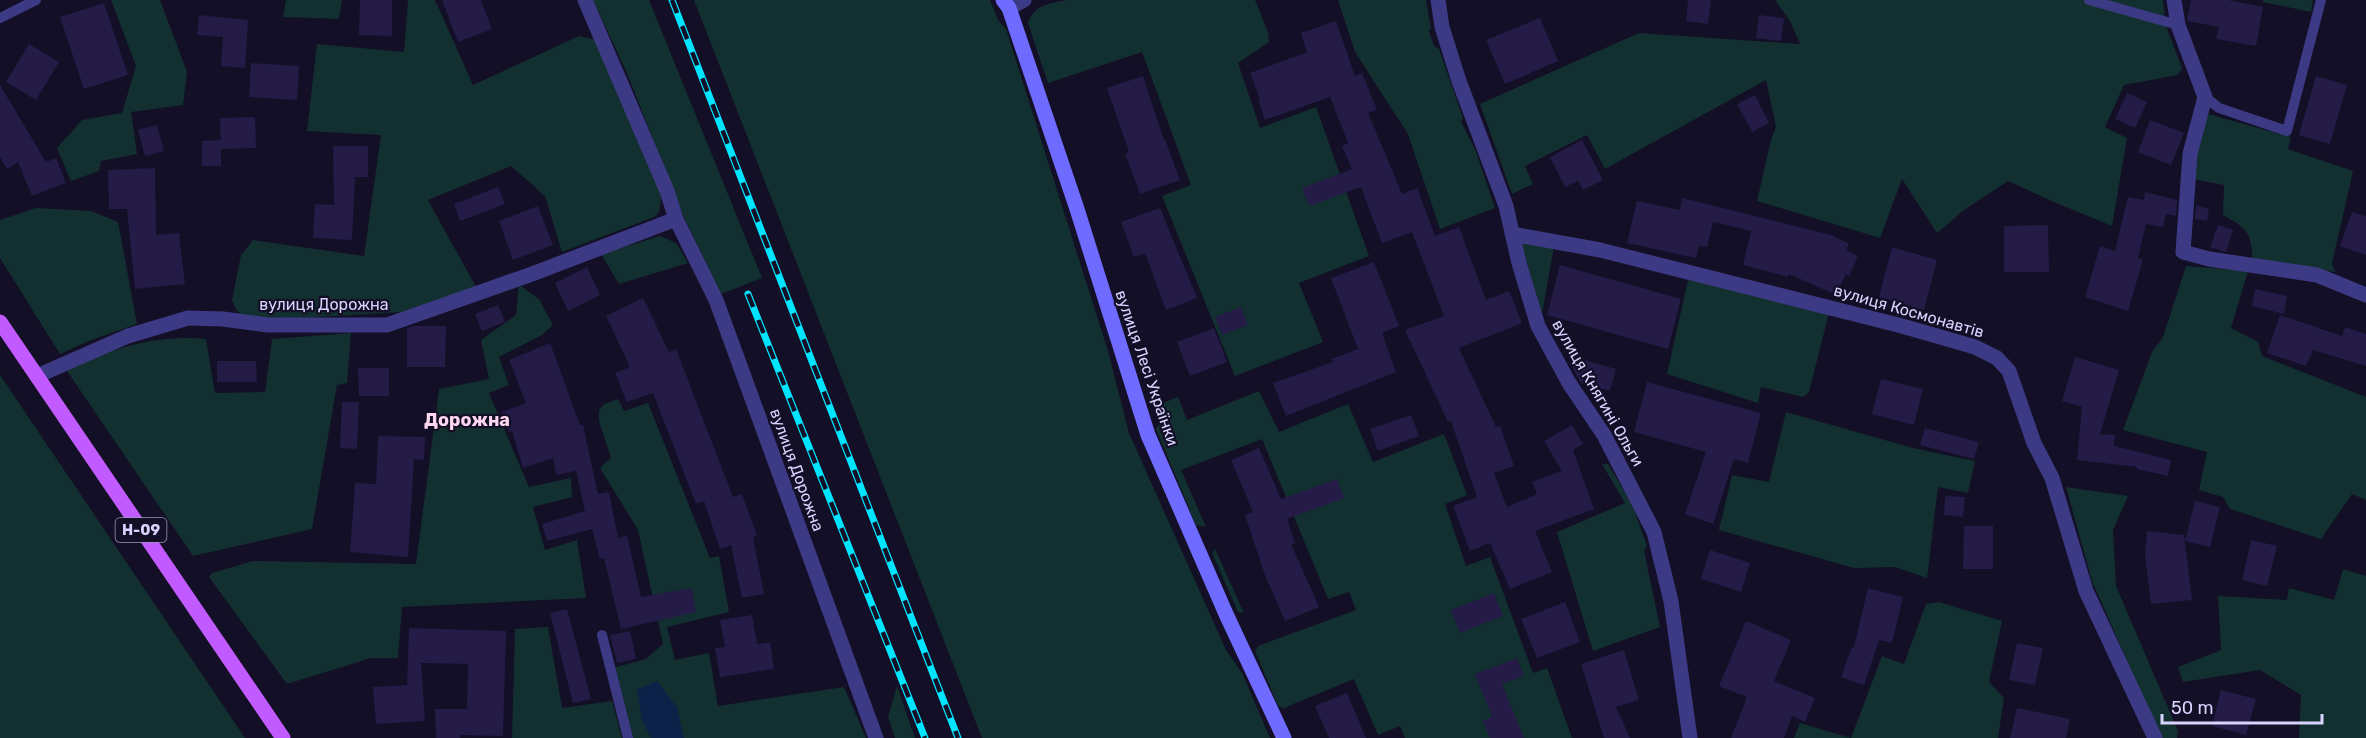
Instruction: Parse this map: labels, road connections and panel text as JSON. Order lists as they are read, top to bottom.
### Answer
{
  "streets": {
    "main road": ["Н-09"],
    "street": [
      "вулиця Дорожна",
      "вулиця Космонавтів",
      "вулиця Лесі Українки",
      "вулиця Княгині Ольги"
    ]
  },
  "crossings": [
    ["вулиця Дорожна", "Н-09"],
    ["вулиця Космонавтів", "вулиця Княгині Ольги"]
  ],
  "districts": ["Дорожна"],
  "scale_bar": "50 m"
}
